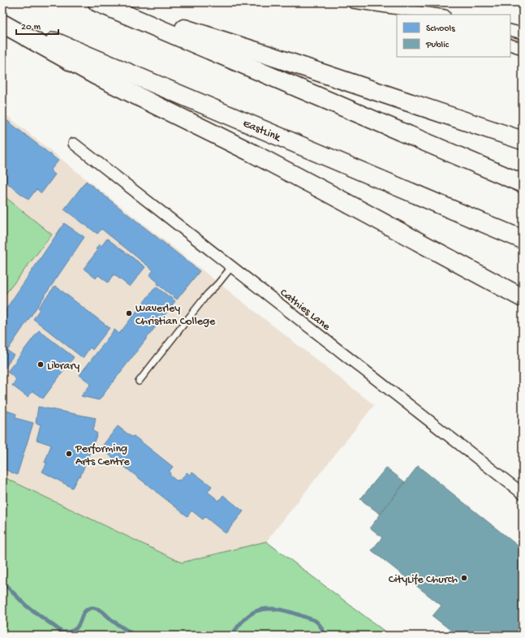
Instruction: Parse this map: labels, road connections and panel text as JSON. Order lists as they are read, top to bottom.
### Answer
{
  "streets": {
    "highway": ["EastLink"],
    "street": ["Cathies Lane"]
  },
  "places": [
    "Waverley Christian College",
    "Library",
    "Performing Arts Centre",
    "CityLife Church"
  ],
  "legend": ["Schools", "Public"],
  "scale_bar": "20 m"
}
